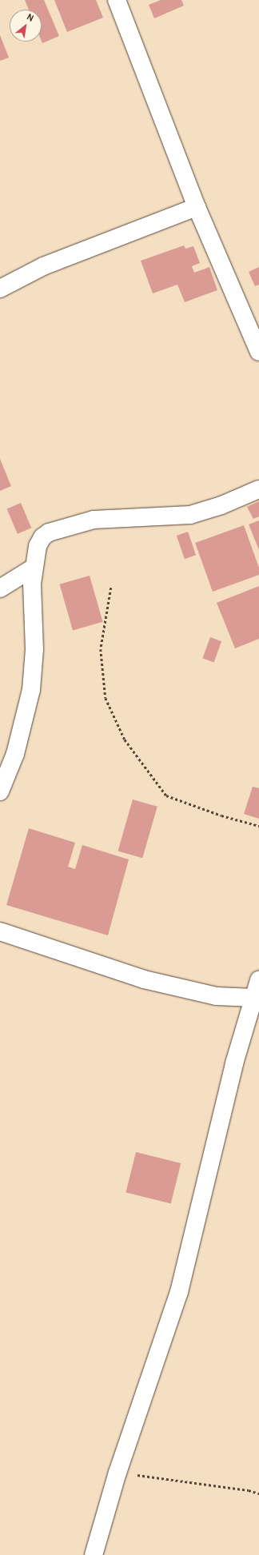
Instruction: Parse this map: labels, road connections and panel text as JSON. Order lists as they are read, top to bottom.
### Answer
{
  "north": "top right"
}
